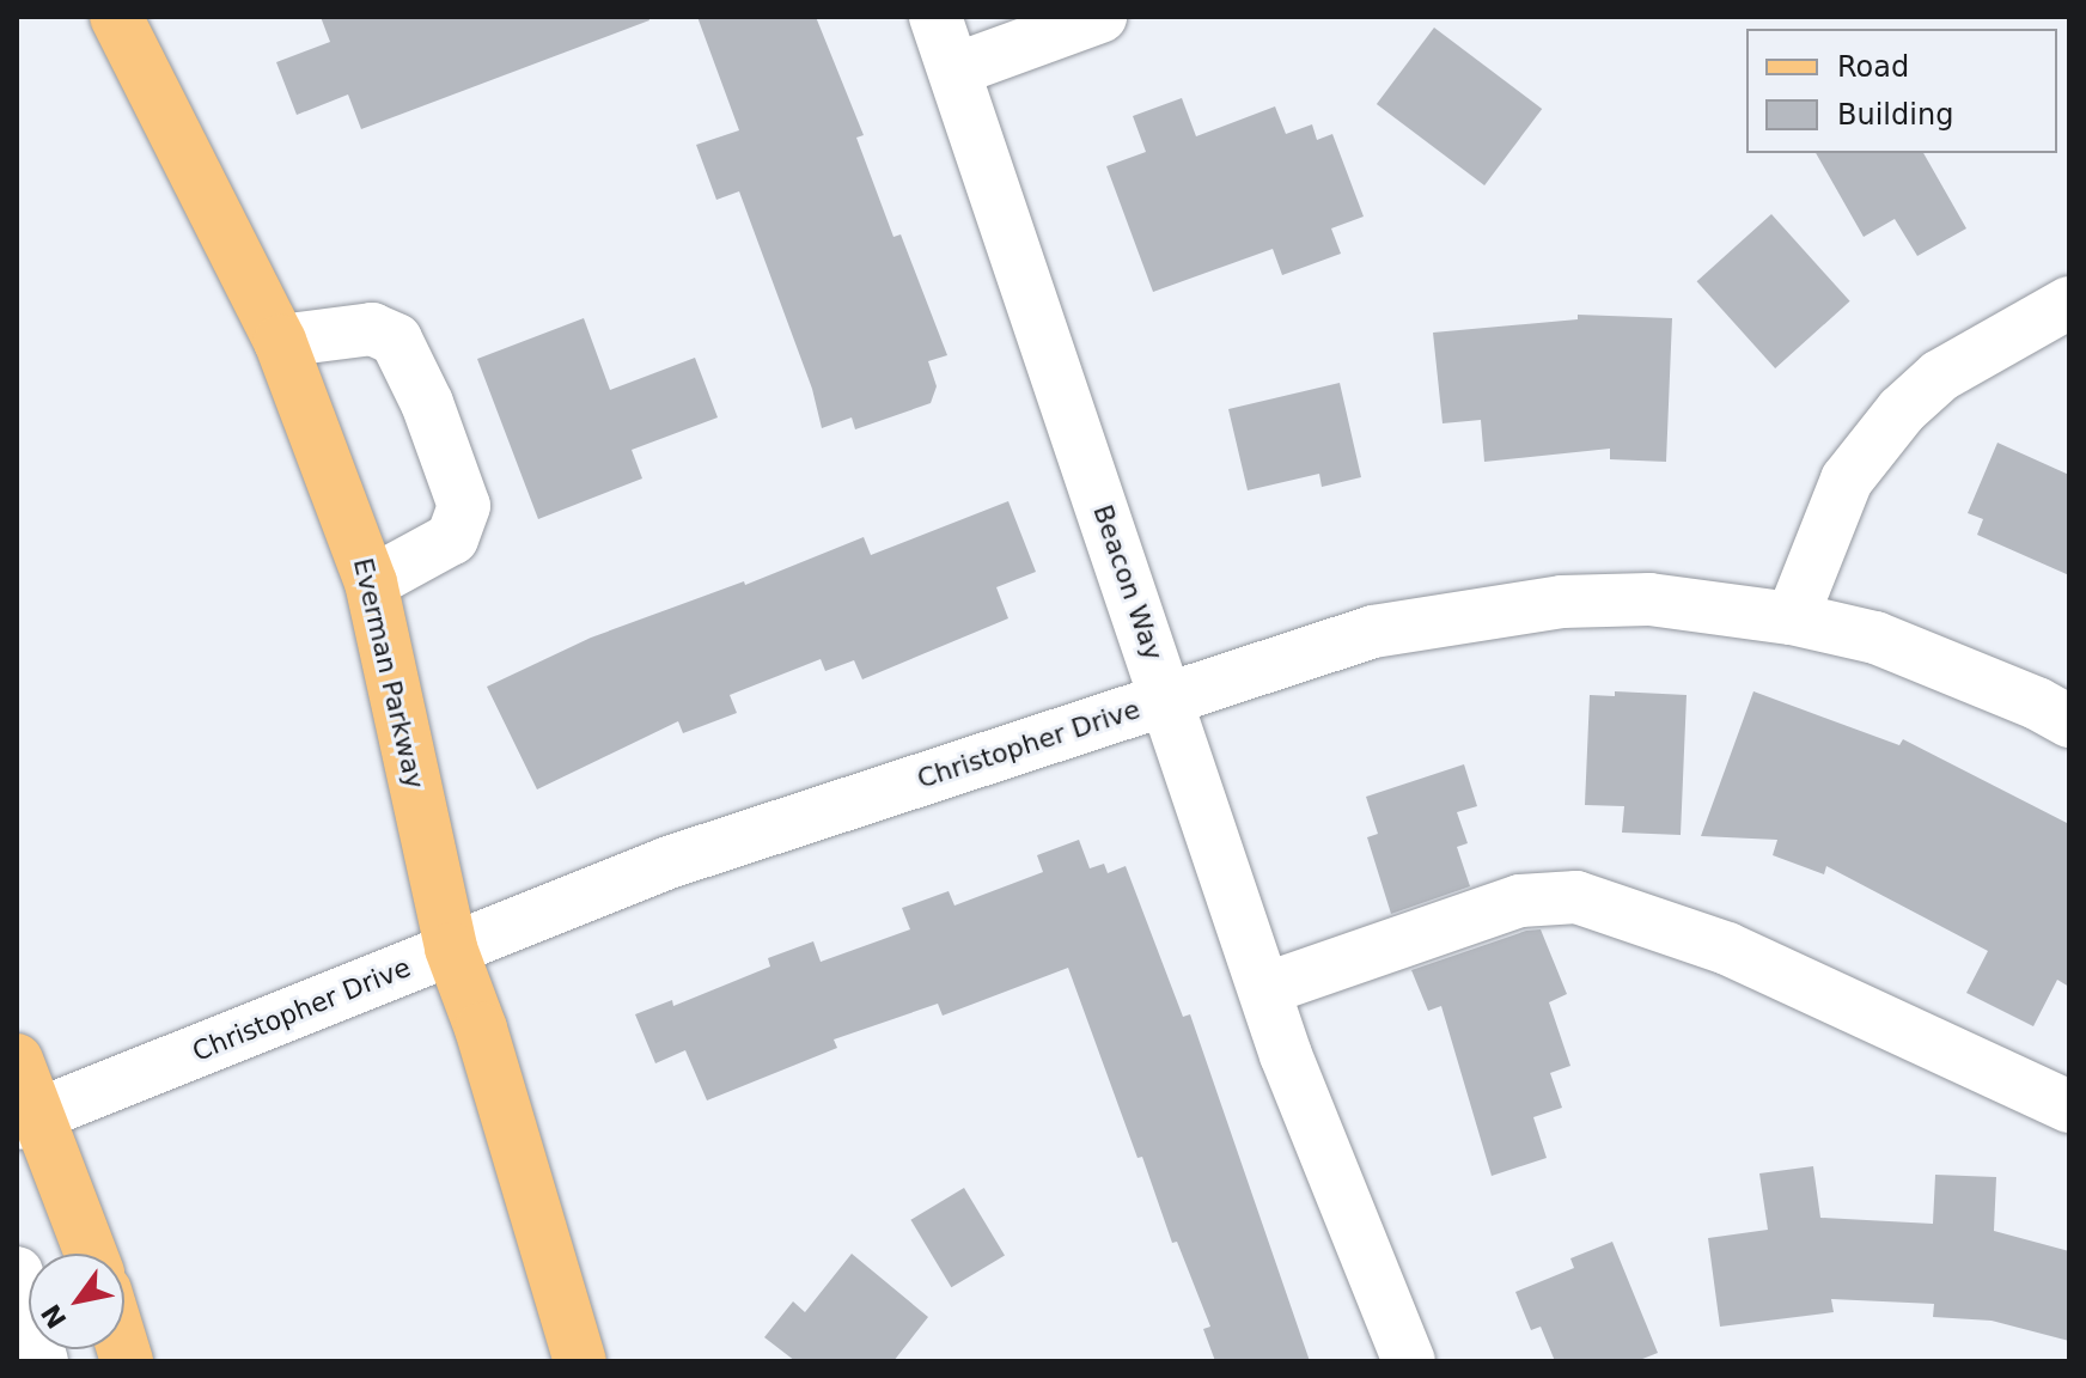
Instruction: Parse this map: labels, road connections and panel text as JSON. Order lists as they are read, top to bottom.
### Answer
{
  "streets": {
    "main road": ["Everman Parkway"],
    "street": ["Beacon Way", "Christopher Drive"]
  },
  "crossings": [
    ["Beacon Way", "Christopher Drive"],
    ["Everman Parkway", "Christopher Drive"]
  ],
  "legend": ["Road", "Building"],
  "north": "bottom left"
}
